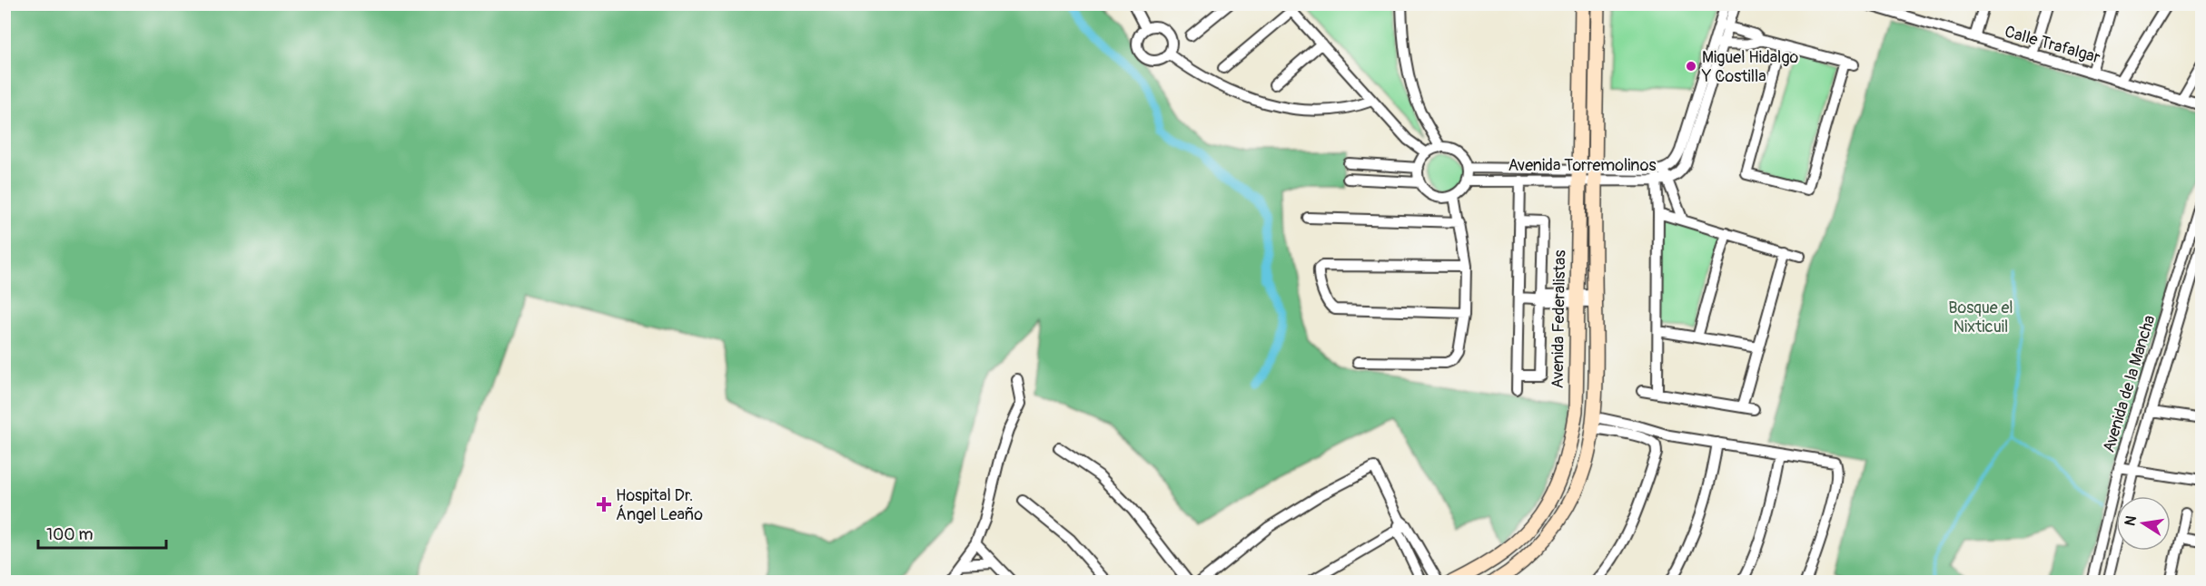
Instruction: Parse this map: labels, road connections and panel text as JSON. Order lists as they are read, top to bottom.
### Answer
{
  "streets": {
    "street": [
      "Calle Trafalgar",
      "Avenida Torremolinos",
      "Avenida Federalistas",
      "Avenida de la Mancha"
    ]
  },
  "crossings": [
    ["Avenida Torremolinos", "Avenida Federalistas"]
  ],
  "parks": ["Bosque el Nixticuil"],
  "places": {
    "other": ["Miguel Hidalgo Y Costilla"],
    "health": ["Hospital Dr. Ángel Leaño"]
  },
  "scale_bar": "100 m",
  "north": "left"
}
